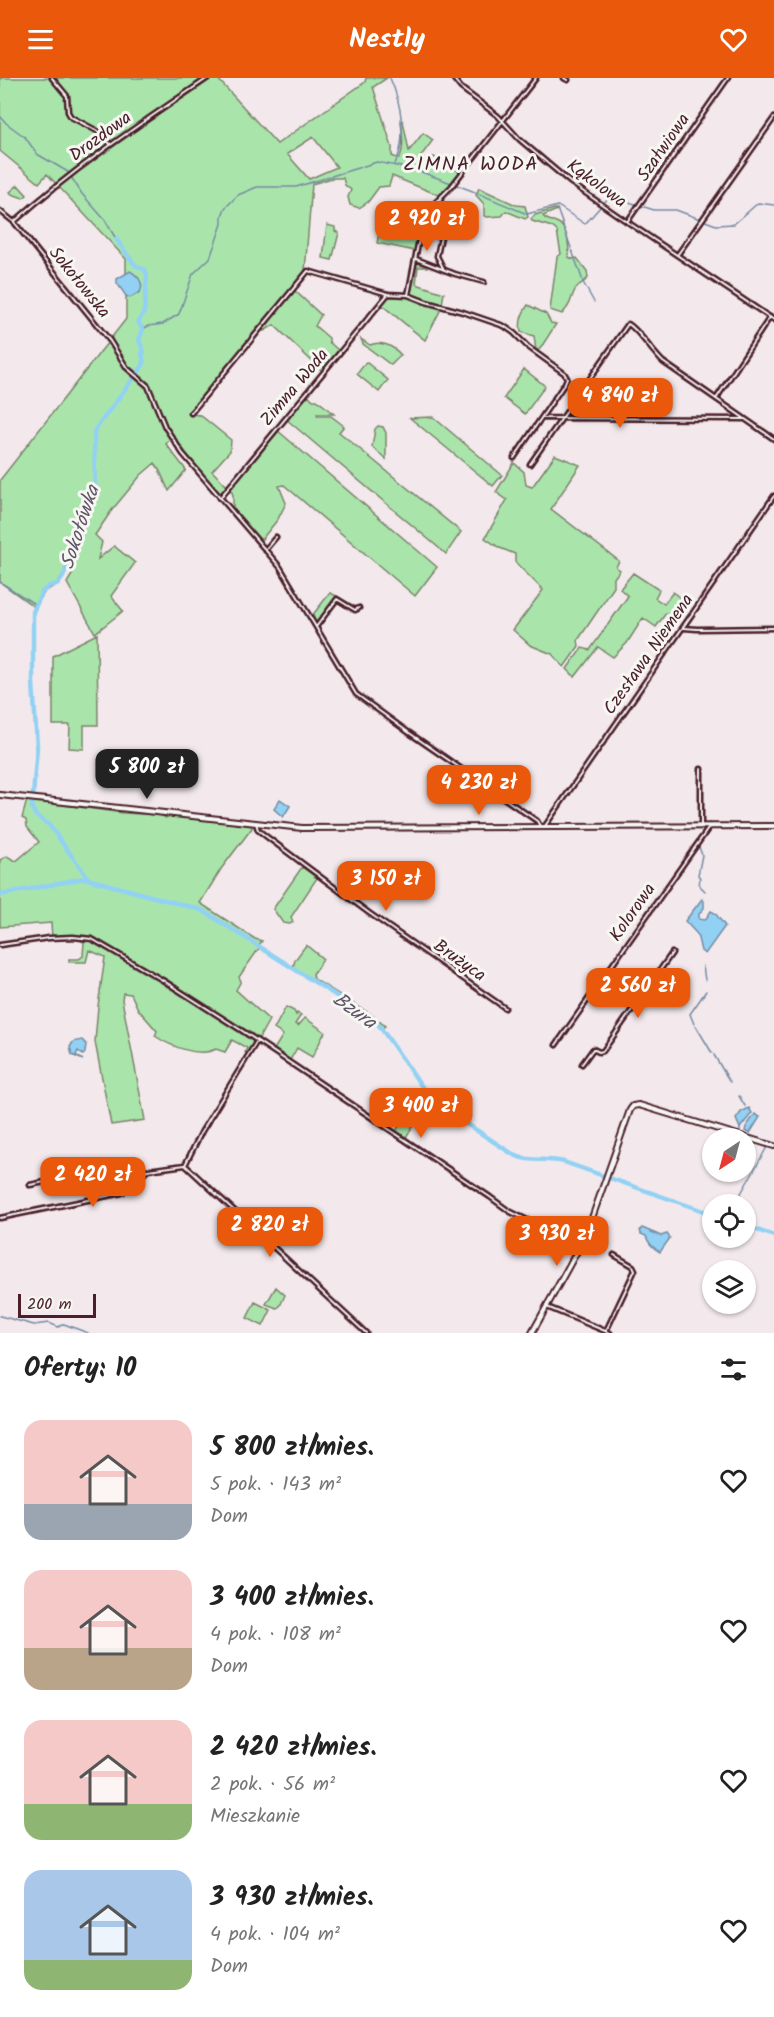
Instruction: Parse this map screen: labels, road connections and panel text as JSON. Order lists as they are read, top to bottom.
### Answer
{
  "streets": {
    "street": [
      "Drozdowa",
      "Szałwiowa",
      "Kąkolowa",
      "Sokołowska",
      "Zimna Woda",
      "Czesława Niemena",
      "Kolorowa",
      "Brużyca"
    ]
  },
  "crossings": [
    ["Drozdowa", "Sokołowska"],
    ["Szałwiowa", "Kąkolowa"],
    ["Sokołowska", "Zimna Woda"]
  ],
  "districts": ["ZIMNA WODA"],
  "water": ["Sokołówka", "Bzura"],
  "scale_bar": "200 m",
  "north": "bottom left",
  "page": {
    "header": "Nestly",
    "price": [
      "2 920 zł",
      "4 840 zł",
      "5 800 zł",
      "4 230 zł",
      "3 150 zł",
      "2 560 zł",
      "3 400 zł",
      "2 420 zł",
      "2 820 zł",
      "3 930 zł"
    ],
    "scale": "200 m",
    "heading": "Oferty: 10",
    "list": [
      {
        "name": "5 800 zł/mies.",
        "note": "5 pok. · 143 m² · Dom"
      },
      {
        "name": "3 400 zł/mies.",
        "note": "4 pok. · 108 m² · Dom"
      },
      {
        "name": "2 420 zł/mies.",
        "note": "2 pok. · 56 m² · Mieszkanie"
      },
      {
        "name": "3 930 zł/mies.",
        "note": "4 pok. · 104 m² · Dom"
      }
    ]
  }
}
